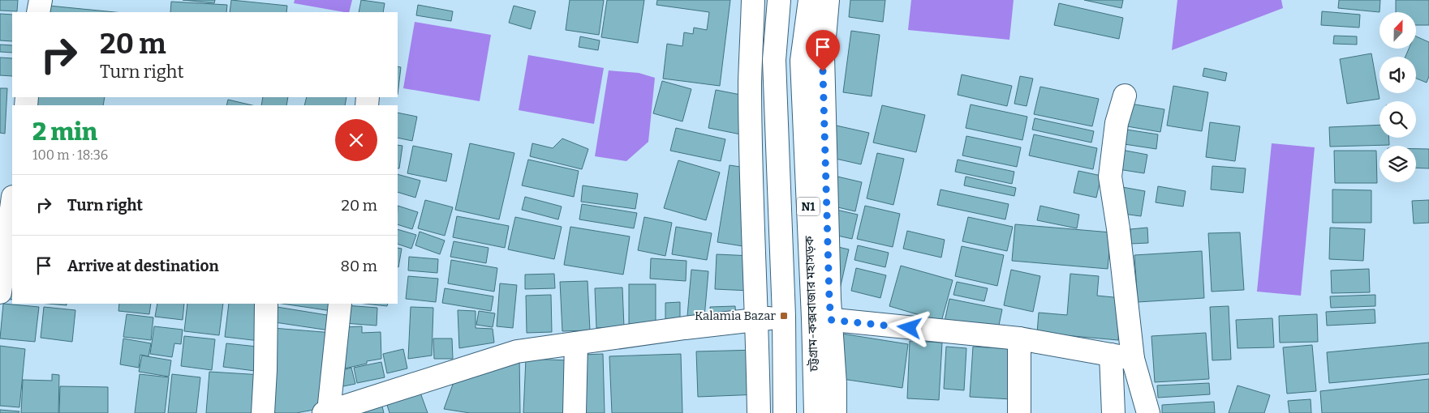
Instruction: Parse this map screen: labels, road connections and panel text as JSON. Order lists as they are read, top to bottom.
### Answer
{
  "streets": {
    "main road": ["N1", "চট্টগ্রাম-কক্সবাজার মহাসড়ক"]
  },
  "places": {
    "transit": ["Kalamia Bazar"]
  },
  "north": "top",
  "page": {
    "turn": ["20 m", "Turn right"],
    "heading": ["2 min", "100 m · 18:36"],
    "list": [
      {
        "name": "Turn right",
        "value": "20 m"
      },
      {
        "name": "Arrive at destination",
        "value": "80 m"
      }
    ]
  }
}
